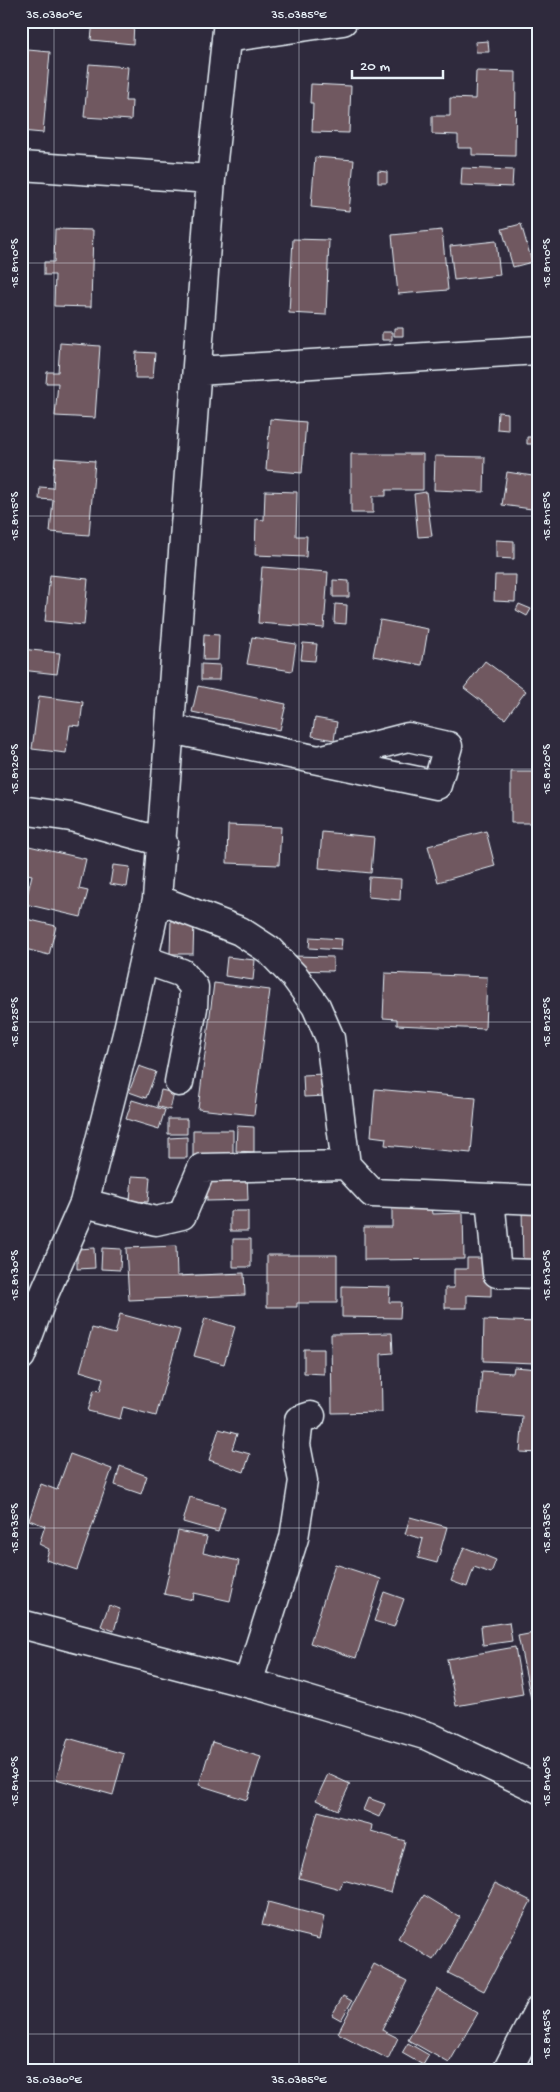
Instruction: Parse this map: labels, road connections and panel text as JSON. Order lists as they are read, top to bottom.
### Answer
{
  "scale_bar": "20 m",
  "coordinates": [
    "35.0380°E",
    "35.0385°E",
    "15.8110°S",
    "15.8115°S",
    "15.8120°S",
    "15.8125°S",
    "15.8130°S",
    "15.8135°S",
    "15.8140°S",
    "15.8145°S"
  ]
}
